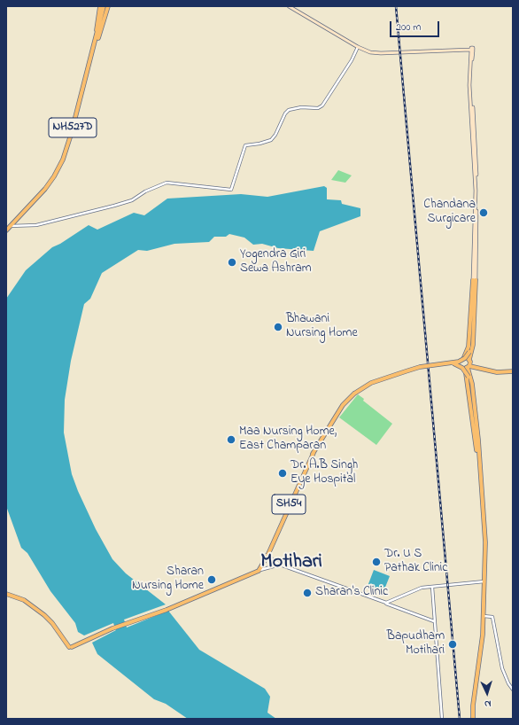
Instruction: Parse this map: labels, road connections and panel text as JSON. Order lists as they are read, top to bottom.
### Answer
{
  "streets": {
    "main road": ["NH527D", "SH54"]
  },
  "districts": ["Motihari"],
  "places": [
    "Chandana Surgicare",
    "Yogendra Giri Sewa Ashram",
    "Bhawani Nursing Home",
    "Maa Nursing Home, East Champaran",
    "Dr. A.B Singh Eye Hospital",
    "Dr. U S Pathak Clinic",
    "Sharan Nursing Home",
    "Sharan's Clinic",
    "Bapudham Motihari"
  ],
  "scale_bar": "200 m",
  "north": "bottom"
}
